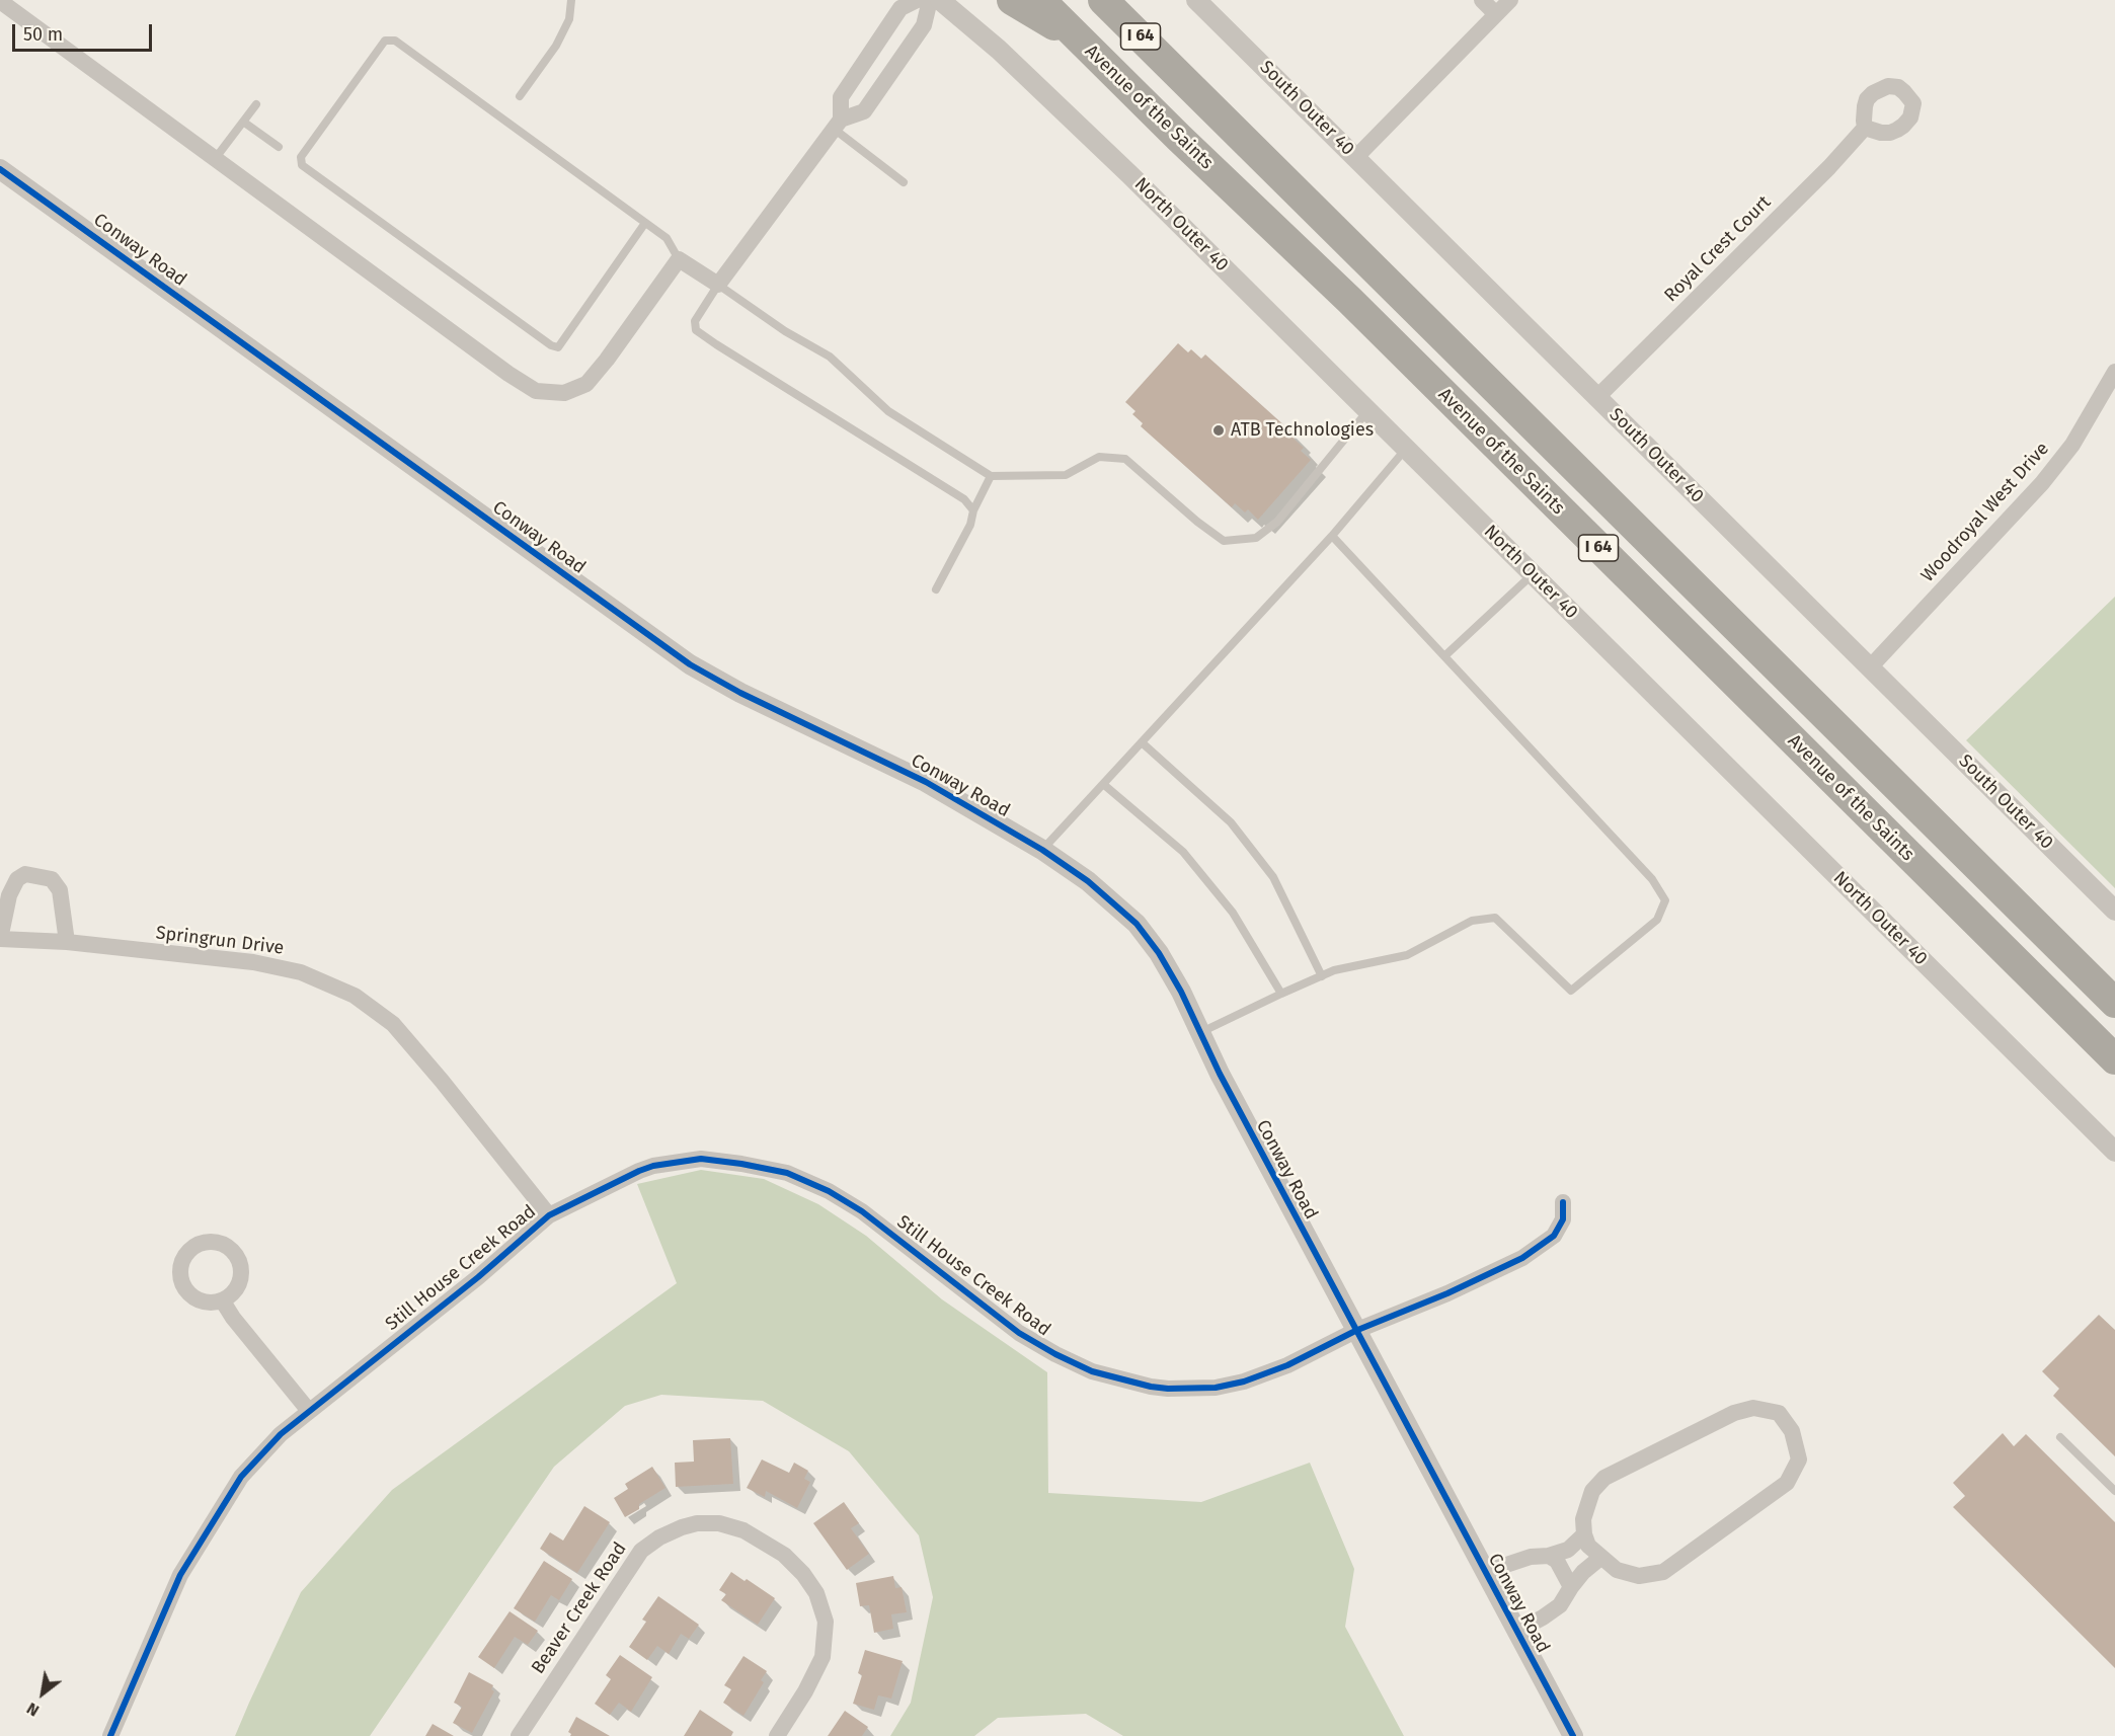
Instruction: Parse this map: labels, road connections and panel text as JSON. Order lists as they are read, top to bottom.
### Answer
{
  "streets": {
    "highway": ["I 64", "Avenue of the Saints"],
    "street": [
      "South Outer 40",
      "North Outer 40",
      "Royal Crest Court",
      "Conway Road",
      "Woodroyal West Drive",
      "Springrun Drive",
      "Still House Creek Road",
      "Beaver Creek Road"
    ]
  },
  "crossings": [
    ["South Outer 40", "Royal Crest Court"],
    ["South Outer 40", "Woodroyal West Drive"],
    ["Conway Road", "Still House Creek Road"],
    ["Springrun Drive", "Still House Creek Road"]
  ],
  "places": ["ATB Technologies"],
  "scale_bar": "50 m",
  "north": "bottom left"
}
